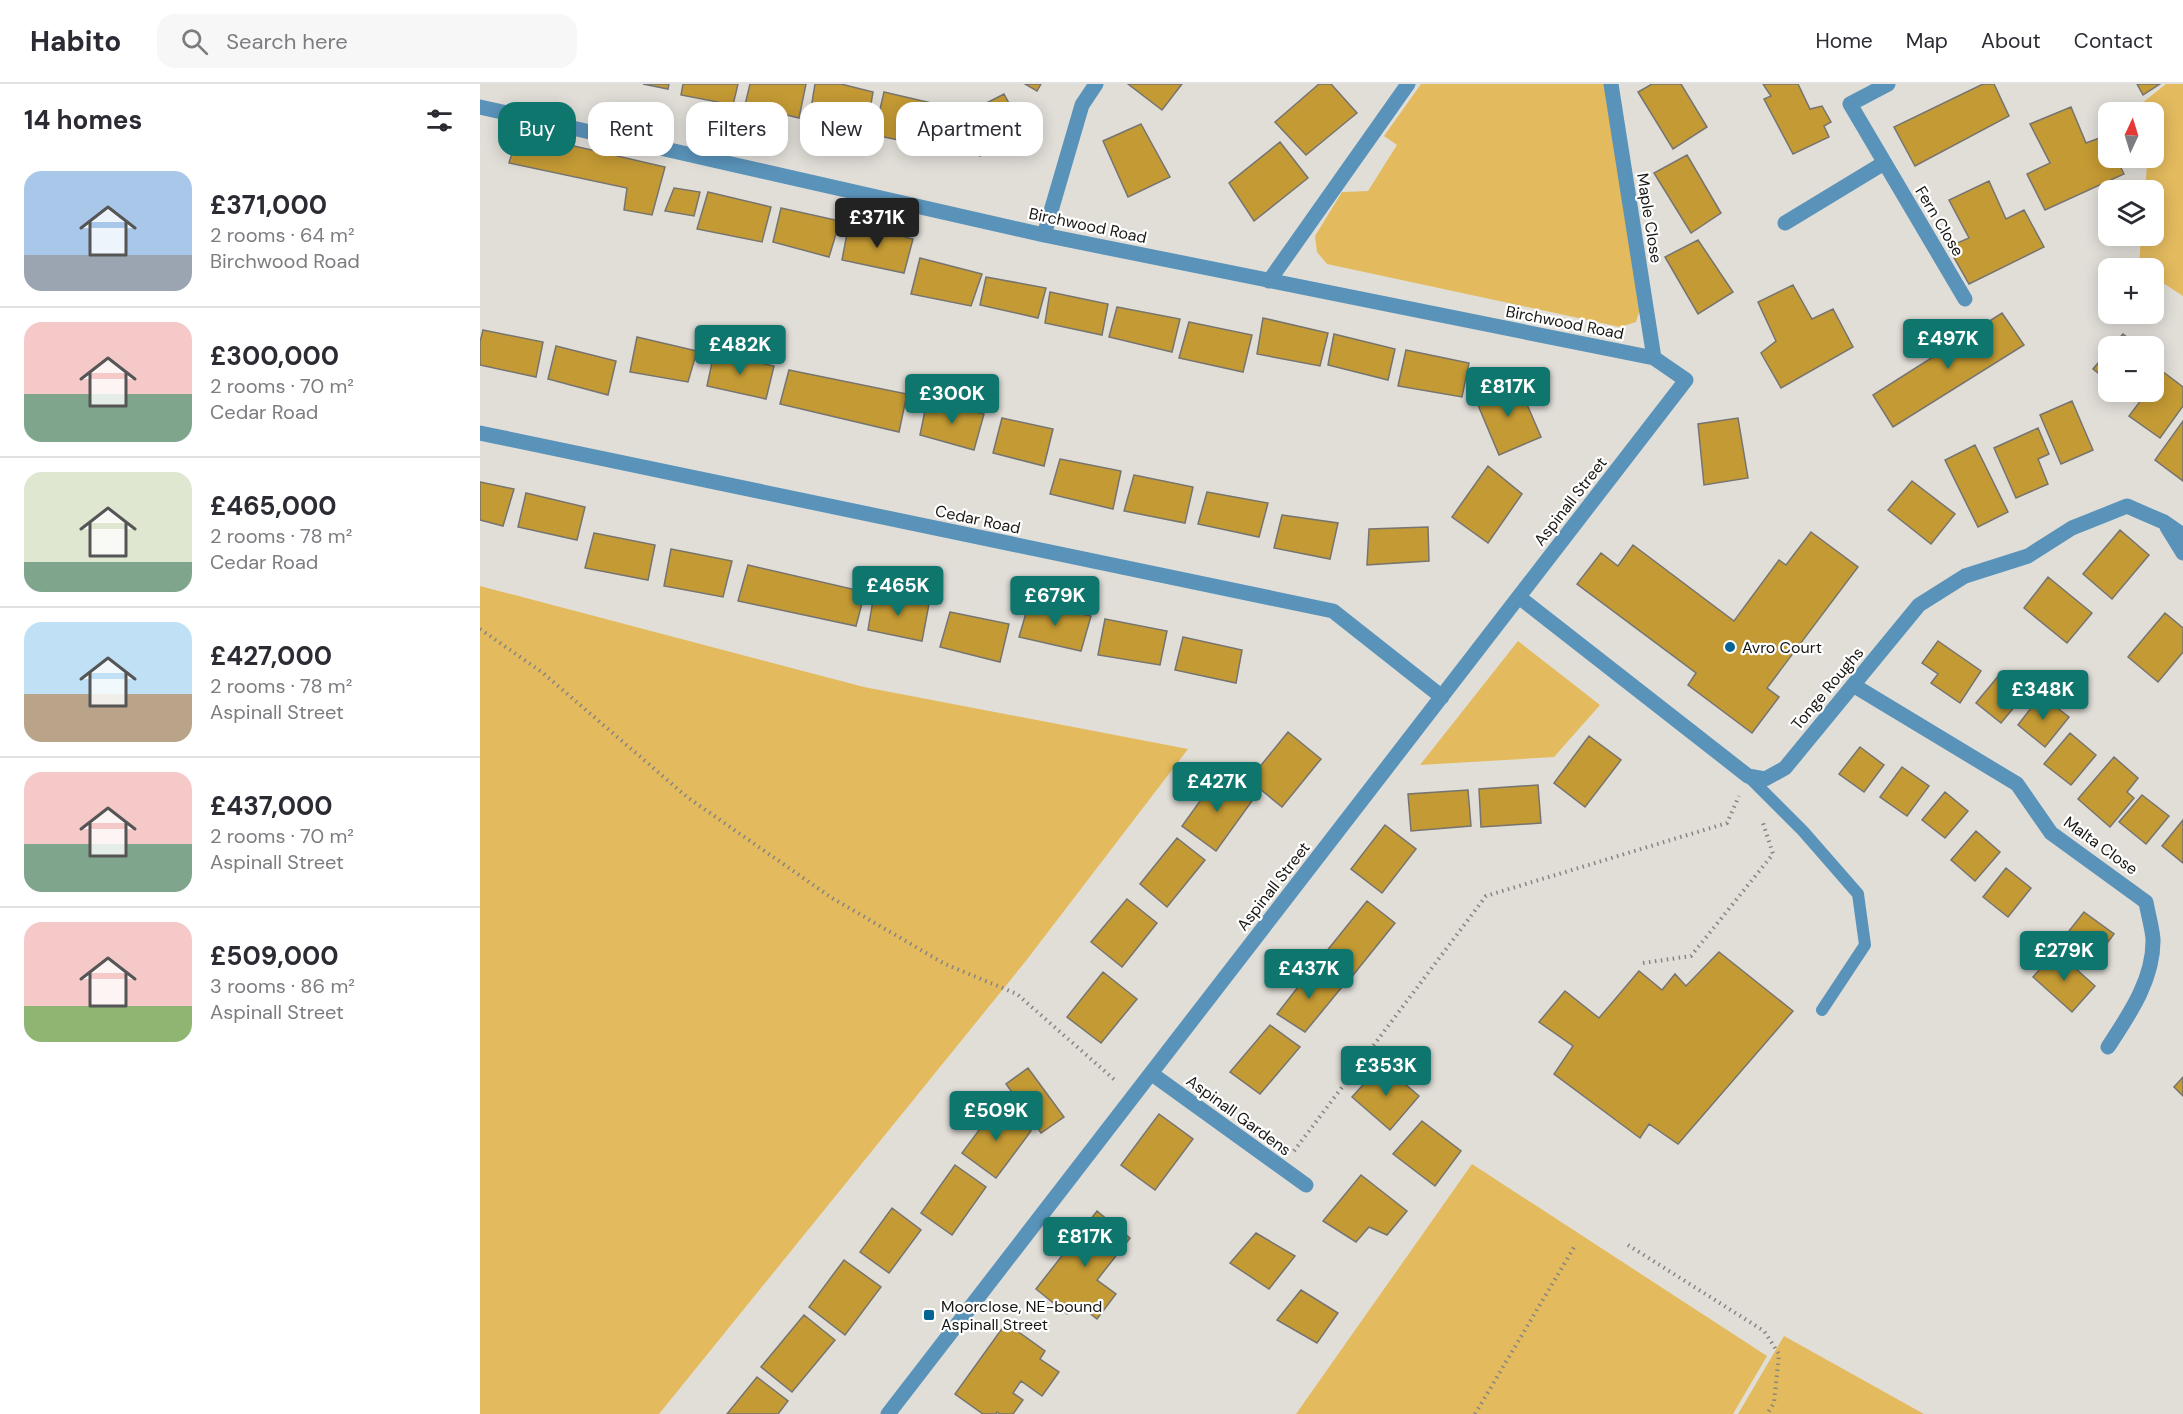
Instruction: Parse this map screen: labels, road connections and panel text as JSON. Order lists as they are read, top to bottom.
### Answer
{
  "streets": {
    "street": [
      "Maple Close",
      "Fern Close",
      "Birchwood Road",
      "Aspinall Street",
      "Cedar Road",
      "Tonge Roughs",
      "Malta Close",
      "Aspinall Gardens"
    ]
  },
  "crossings": [
    ["Maple Close", "Birchwood Road"],
    ["Birchwood Road", "Aspinall Street"],
    ["Aspinall Street", "Cedar Road"],
    ["Aspinall Street", "Aspinall Gardens"],
    ["Tonge Roughs", "Malta Close"]
  ],
  "places": {
    "other": ["Avro Court"],
    "transit": ["Moorclose, NE-bound Aspinall Street"]
  },
  "north": "top",
  "page": {
    "header": "Habito",
    "search": "Search here",
    "nav": [
      "Home",
      "Map",
      "About",
      "Contact"
    ],
    "heading": "14 homes",
    "map_buttons": ["+", "−"],
    "chip": [
      "Buy",
      "Rent",
      "Filters",
      "New",
      "Apartment"
    ],
    "list": [
      {
        "name": "£371,000",
        "note": "2 rooms · 64 m² · Birchwood Road"
      },
      {
        "name": "£300,000",
        "note": "2 rooms · 70 m² · Cedar Road"
      },
      {
        "name": "£465,000",
        "note": "2 rooms · 78 m² · Cedar Road"
      },
      {
        "name": "£427,000",
        "note": "2 rooms · 78 m² · Aspinall Street"
      },
      {
        "name": "£437,000",
        "note": "2 rooms · 70 m² · Aspinall Street"
      },
      {
        "name": "£509,000",
        "note": "3 rooms · 86 m² · Aspinall Street"
      }
    ],
    "price": [
      "£371K",
      "£497K",
      "£482K",
      "£817K",
      "£300K",
      "£465K",
      "£679K",
      "£348K",
      "£427K",
      "£279K",
      "£437K",
      "£353K",
      "£509K",
      "£817K"
    ]
  }
}
